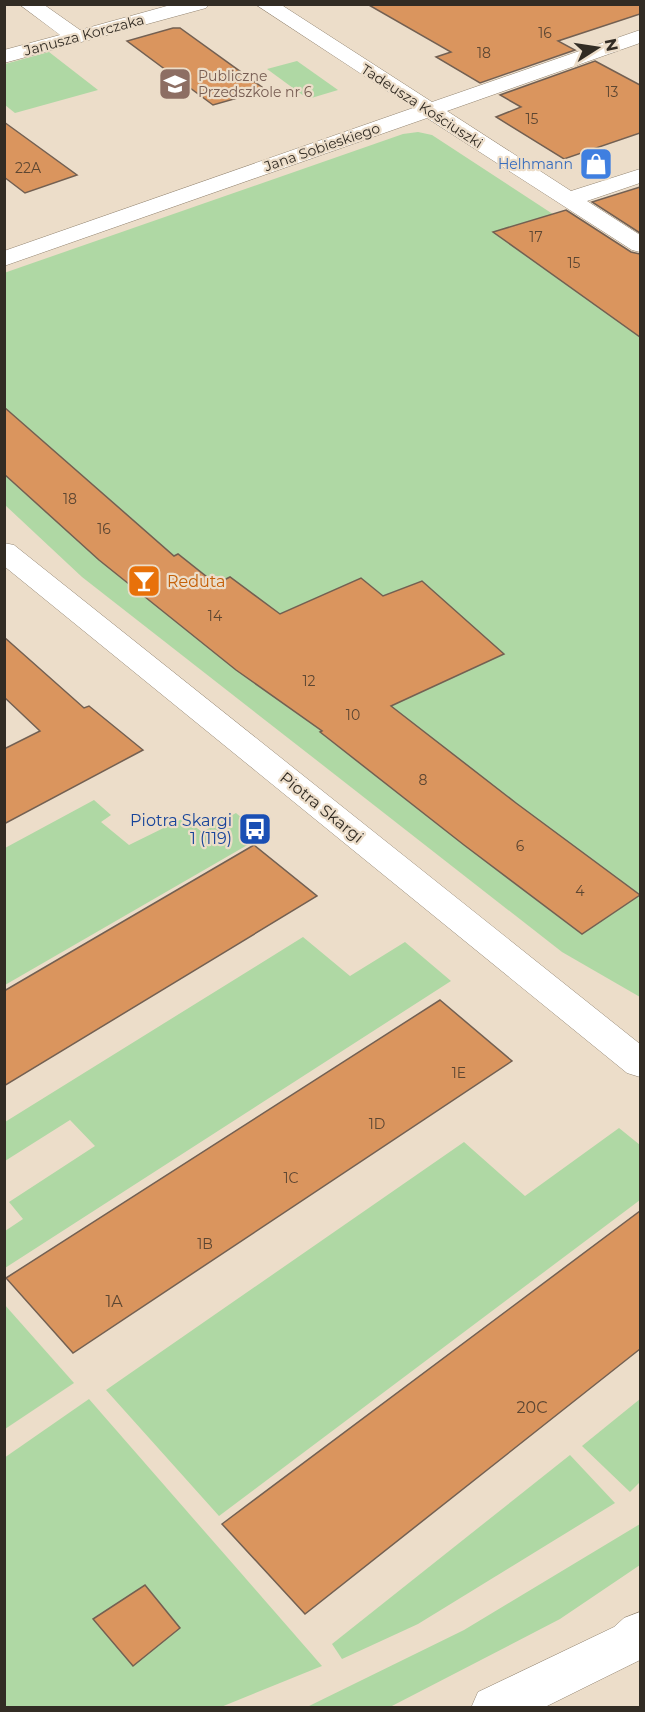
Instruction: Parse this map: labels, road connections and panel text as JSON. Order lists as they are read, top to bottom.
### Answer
{
  "streets": {
    "street": [
      "Janusza Korczaka",
      "Tadeusza Kościuszki",
      "Jana Sobieskiego",
      "Piotra Skargi"
    ]
  },
  "crossings": [
    ["Tadeusza Kościuszki", "Jana Sobieskiego"]
  ],
  "places": {
    "school or university": ["Publiczne Przedszkole nr 6"],
    "shop": ["Helhmann"],
    "bar": ["Reduta"],
    "bus stop": ["Piotra Skargi 1 (119)"]
  },
  "house_numbers": [
    "16",
    "18",
    "13",
    "15",
    "22A",
    "17",
    "15",
    "18",
    "16",
    "14",
    "12",
    "10",
    "8",
    "6",
    "4",
    "1E",
    "1D",
    "1C",
    "1B",
    "1A",
    "20C"
  ],
  "north": "right"
}
